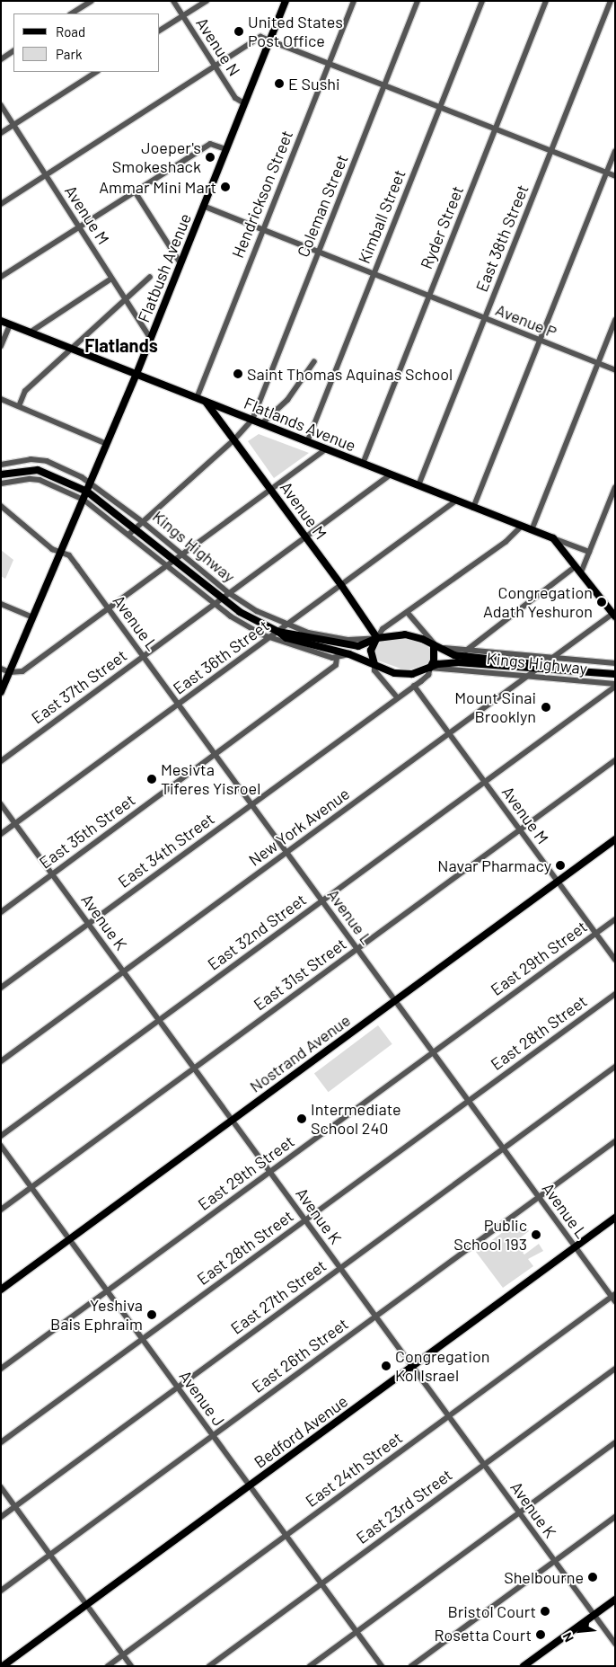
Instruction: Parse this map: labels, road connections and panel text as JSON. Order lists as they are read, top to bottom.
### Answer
{
  "streets": {
    "main road": [
      "Avenue M",
      "Flatbush Avenue",
      "Flatlands Avenue",
      "Kings Highway",
      "Nostrand Avenue",
      "Bedford Avenue"
    ],
    "street": [
      "Avenue N",
      "Hendrickson Street",
      "Coleman Street",
      "Kimball Street",
      "Ryder Street",
      "East 38th Street",
      "Avenue P",
      "Avenue L",
      "East 36th Street",
      "East 37th Street",
      "New York Avenue",
      "East 35th Street",
      "East 34th Street",
      "Avenue K",
      "East 32nd Street",
      "East 29th Street",
      "East 31st Street",
      "East 28th Street",
      "East 27th Street",
      "East 26th Street",
      "Avenue J",
      "East 24th Street",
      "East 23rd Street"
    ]
  },
  "crossings": [
    ["Avenue N", "Flatbush Avenue"],
    ["Hendrickson Street", "Avenue P"],
    ["Hendrickson Street", "Flatlands Avenue"],
    ["Coleman Street", "Avenue P"],
    ["Coleman Street", "Flatlands Avenue"],
    ["Avenue M", "Flatbush Avenue"],
    ["Avenue M", "Flatlands Avenue"],
    ["Avenue M", "Kings Highway"],
    ["Avenue M", "East 36th Street"],
    ["Avenue M", "East 37th Street"],
    ["Avenue M", "New York Avenue"],
    ["Avenue M", "East 34th Street"],
    ["Avenue M", "East 32nd Street"],
    ["Avenue M", "East 29th Street"],
    ["Avenue M", "East 31st Street"],
    ["Avenue M", "Nostrand Avenue"],
    ["Kimball Street", "Avenue P"],
    ["Kimball Street", "Flatlands Avenue"],
    ["Ryder Street", "Avenue P"],
    ["Ryder Street", "Flatlands Avenue"],
    ["East 38th Street", "Avenue P"],
    ["East 38th Street", "Flatlands Avenue"],
    ["Flatbush Avenue", "Avenue P"],
    ["Flatbush Avenue", "Flatlands Avenue"],
    ["Flatbush Avenue", "Kings Highway"],
    ["Flatbush Avenue", "Avenue L"],
    ["Flatlands Avenue", "East 36th Street"],
    ["Flatlands Avenue", "East 37th Street"],
    ["Kings Highway", "East 36th Street"],
    ["Kings Highway", "East 37th Street"],
    ["Kings Highway", "New York Avenue"],
    ["Kings Highway", "East 35th Street"],
    ["Kings Highway", "East 34th Street"],
    ["Kings Highway", "East 32nd Street"],
    ["Avenue L", "East 36th Street"],
    ["Avenue L", "East 37th Street"],
    ["Avenue L", "New York Avenue"],
    ["Avenue L", "East 35th Street"],
    ["Avenue L", "East 34th Street"],
    ["Avenue L", "East 32nd Street"],
    ["Avenue L", "East 29th Street"],
    ["Avenue L", "East 31st Street"],
    ["Avenue L", "East 28th Street"],
    ["Avenue L", "Nostrand Avenue"],
    ["Avenue L", "East 27th Street"],
    ["Avenue L", "East 26th Street"],
    ["Avenue L", "Bedford Avenue"],
    ["Avenue L", "East 24th Street"],
    ["East 36th Street", "Avenue K"],
    ["New York Avenue", "Avenue K"],
    ["East 35th Street", "Avenue K"],
    ["East 34th Street", "Avenue K"],
    ["Avenue K", "East 32nd Street"],
    ["Avenue K", "East 29th Street"],
    ["Avenue K", "East 31st Street"],
    ["Avenue K", "East 28th Street"],
    ["Avenue K", "Nostrand Avenue"],
    ["Avenue K", "East 27th Street"],
    ["Avenue K", "East 26th Street"],
    ["Avenue K", "Bedford Avenue"],
    ["Avenue K", "East 24th Street"],
    ["Avenue K", "East 23rd Street"],
    ["East 29th Street", "Avenue J"],
    ["East 31st Street", "Avenue J"],
    ["East 28th Street", "Avenue J"],
    ["Nostrand Avenue", "Avenue J"],
    ["East 27th Street", "Avenue J"],
    ["East 26th Street", "Avenue J"],
    ["Avenue J", "Bedford Avenue"],
    ["Avenue J", "East 24th Street"],
    ["Avenue J", "East 23rd Street"]
  ],
  "districts": ["Flatlands"],
  "places": [
    "United States Post Office",
    "E Sushi",
    "Joeper's Smokeshack",
    "Ammar Mini Mart",
    "Saint Thomas Aquinas School",
    "Congregation Adath Yeshuron",
    "Mount Sinai Brooklyn",
    "Mesivta Tiferes Yisroel",
    "Navar Pharmacy",
    "Intermediate School 240",
    "Public School 193",
    "Yeshiva Bais Ephraim",
    "Congregation Kol Israel",
    "Shelbourne",
    "Bristol Court",
    "Rosetta Court"
  ],
  "legend": ["Road", "Park"],
  "north": "bottom left"
}
